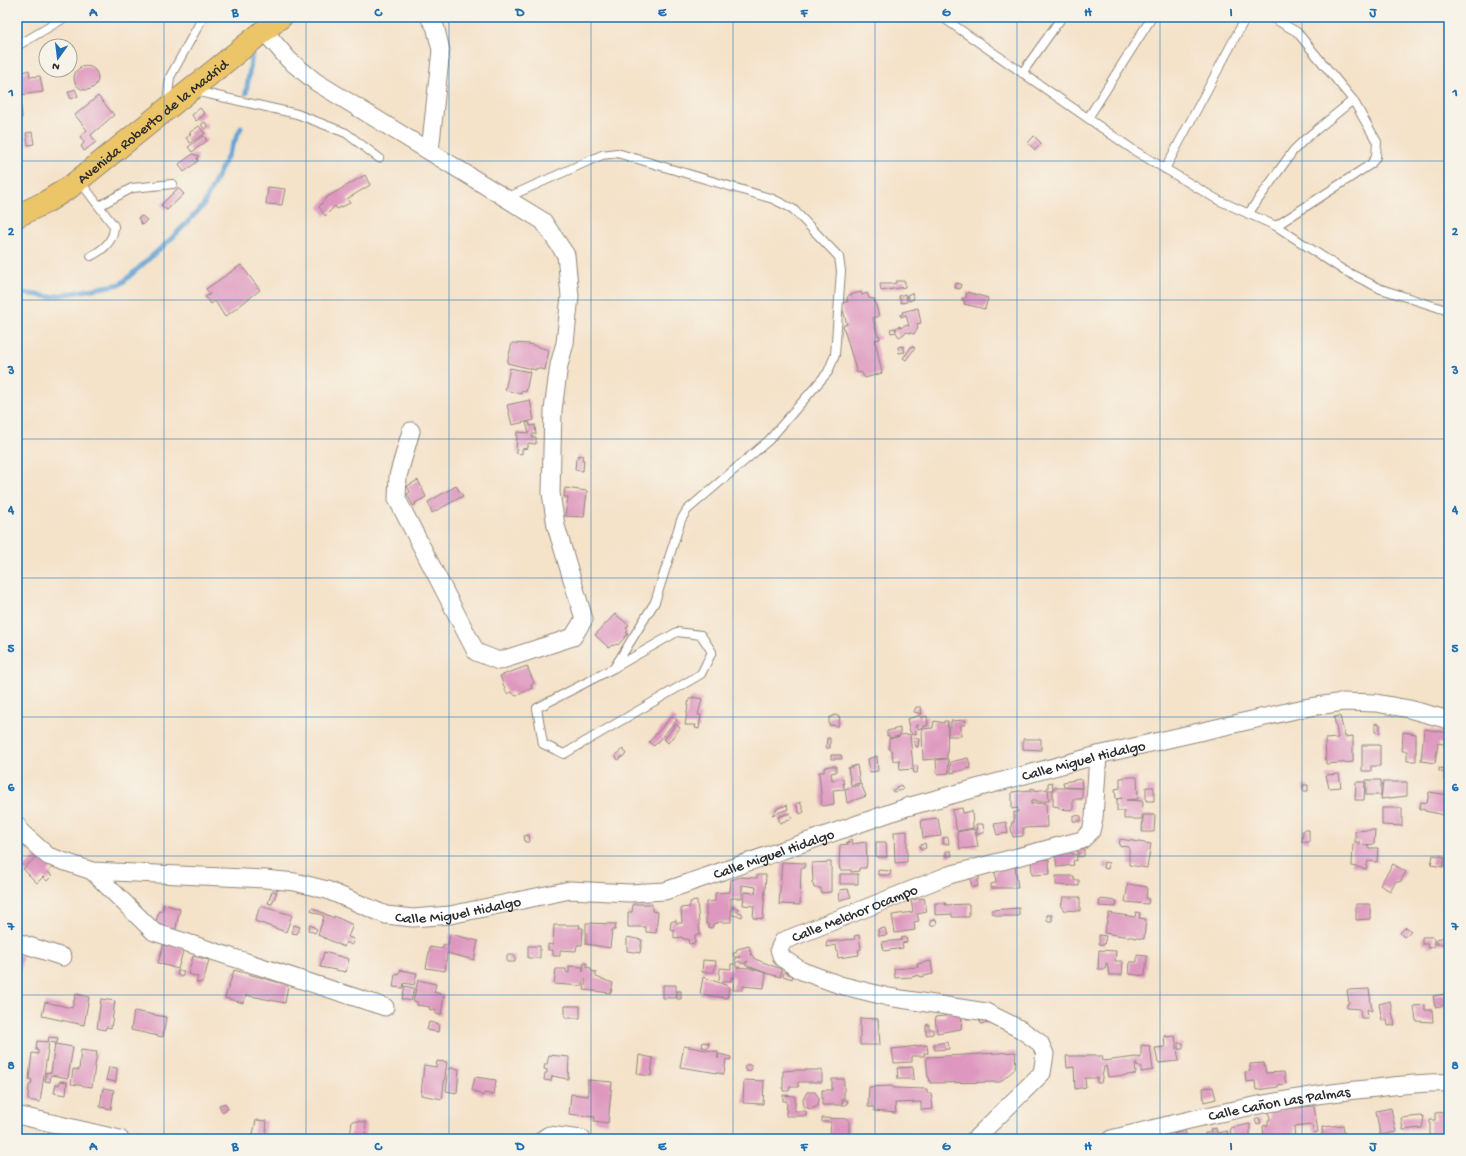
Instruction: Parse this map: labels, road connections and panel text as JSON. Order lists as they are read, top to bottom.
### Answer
{
  "streets": {
    "main road": ["Avenida Roberto de la Madrid"],
    "street": ["Calle Miguel Hidalgo", "Calle Melchor Ocampo", "Calle Cañon Las Palmas"]
  },
  "crossings": [
    ["Calle Miguel Hidalgo", "Calle Melchor Ocampo"]
  ],
  "north": "bottom",
  "grid": {
    "columns": [
      "A",
      "B",
      "C",
      "D",
      "E",
      "F",
      "G",
      "H",
      "I",
      "J"
    ],
    "rows": [
      "1",
      "2",
      "3",
      "4",
      "5",
      "6",
      "7",
      "8"
    ]
  }
}
